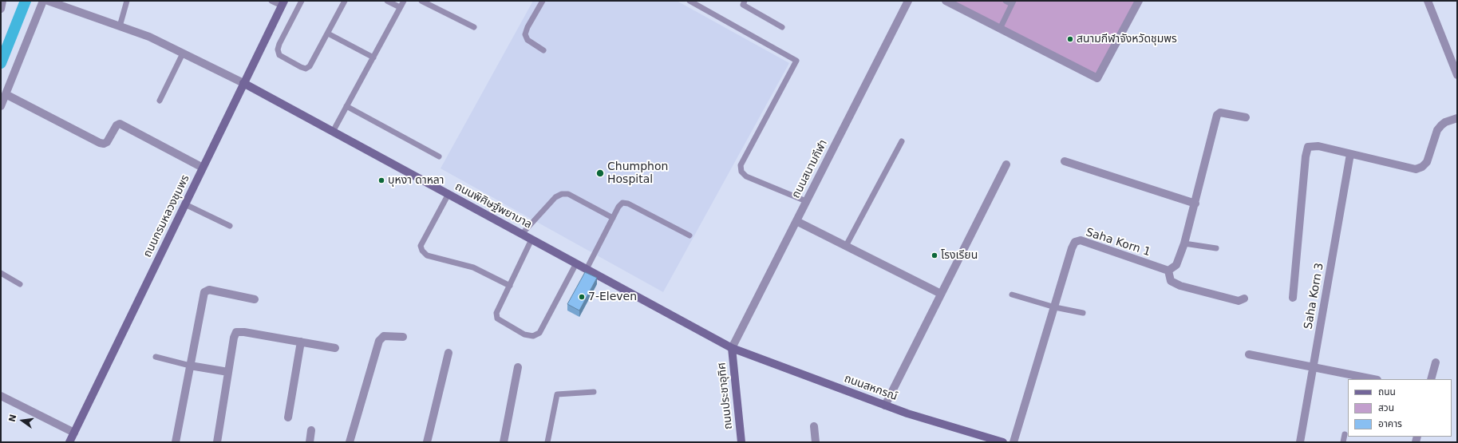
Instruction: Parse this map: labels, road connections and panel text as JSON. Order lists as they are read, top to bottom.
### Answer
{
  "streets": {
    "street": [
      "ถนนสนามกีฬา",
      "ถนนพิศิษฐ์พยาบาล",
      "ถนนกรมหลวงชุมพร",
      "Saha Korn 1",
      "Saha Korn 3",
      "ถนนสหกรณ์",
      "ถนนประชาอุทิศ"
    ]
  },
  "crossings": [
    ["ถนนสนามกีฬา", "ถนนพิศิษฐ์พยาบาล"],
    ["ถนนสนามกีฬา", "ถนนสหกรณ์"],
    ["ถนนสนามกีฬา", "ถนนประชาอุทิศ"],
    ["ถนนพิศิษฐ์พยาบาล", "ถนนกรมหลวงชุมพร"],
    ["ถนนพิศิษฐ์พยาบาล", "ถนนสหกรณ์"],
    ["ถนนพิศิษฐ์พยาบาล", "ถนนประชาอุทิศ"],
    ["ถนนสหกรณ์", "ถนนประชาอุทิศ"]
  ],
  "places": [
    "สนามกีฬาจังหวัดชุมพร",
    "Chumphon Hospital",
    "บุหงา ดาหลา",
    "โรงเรียน",
    "7-Eleven"
  ],
  "legend": ["ถนน", "สวน", "อาคาร"],
  "north": "left"
}
